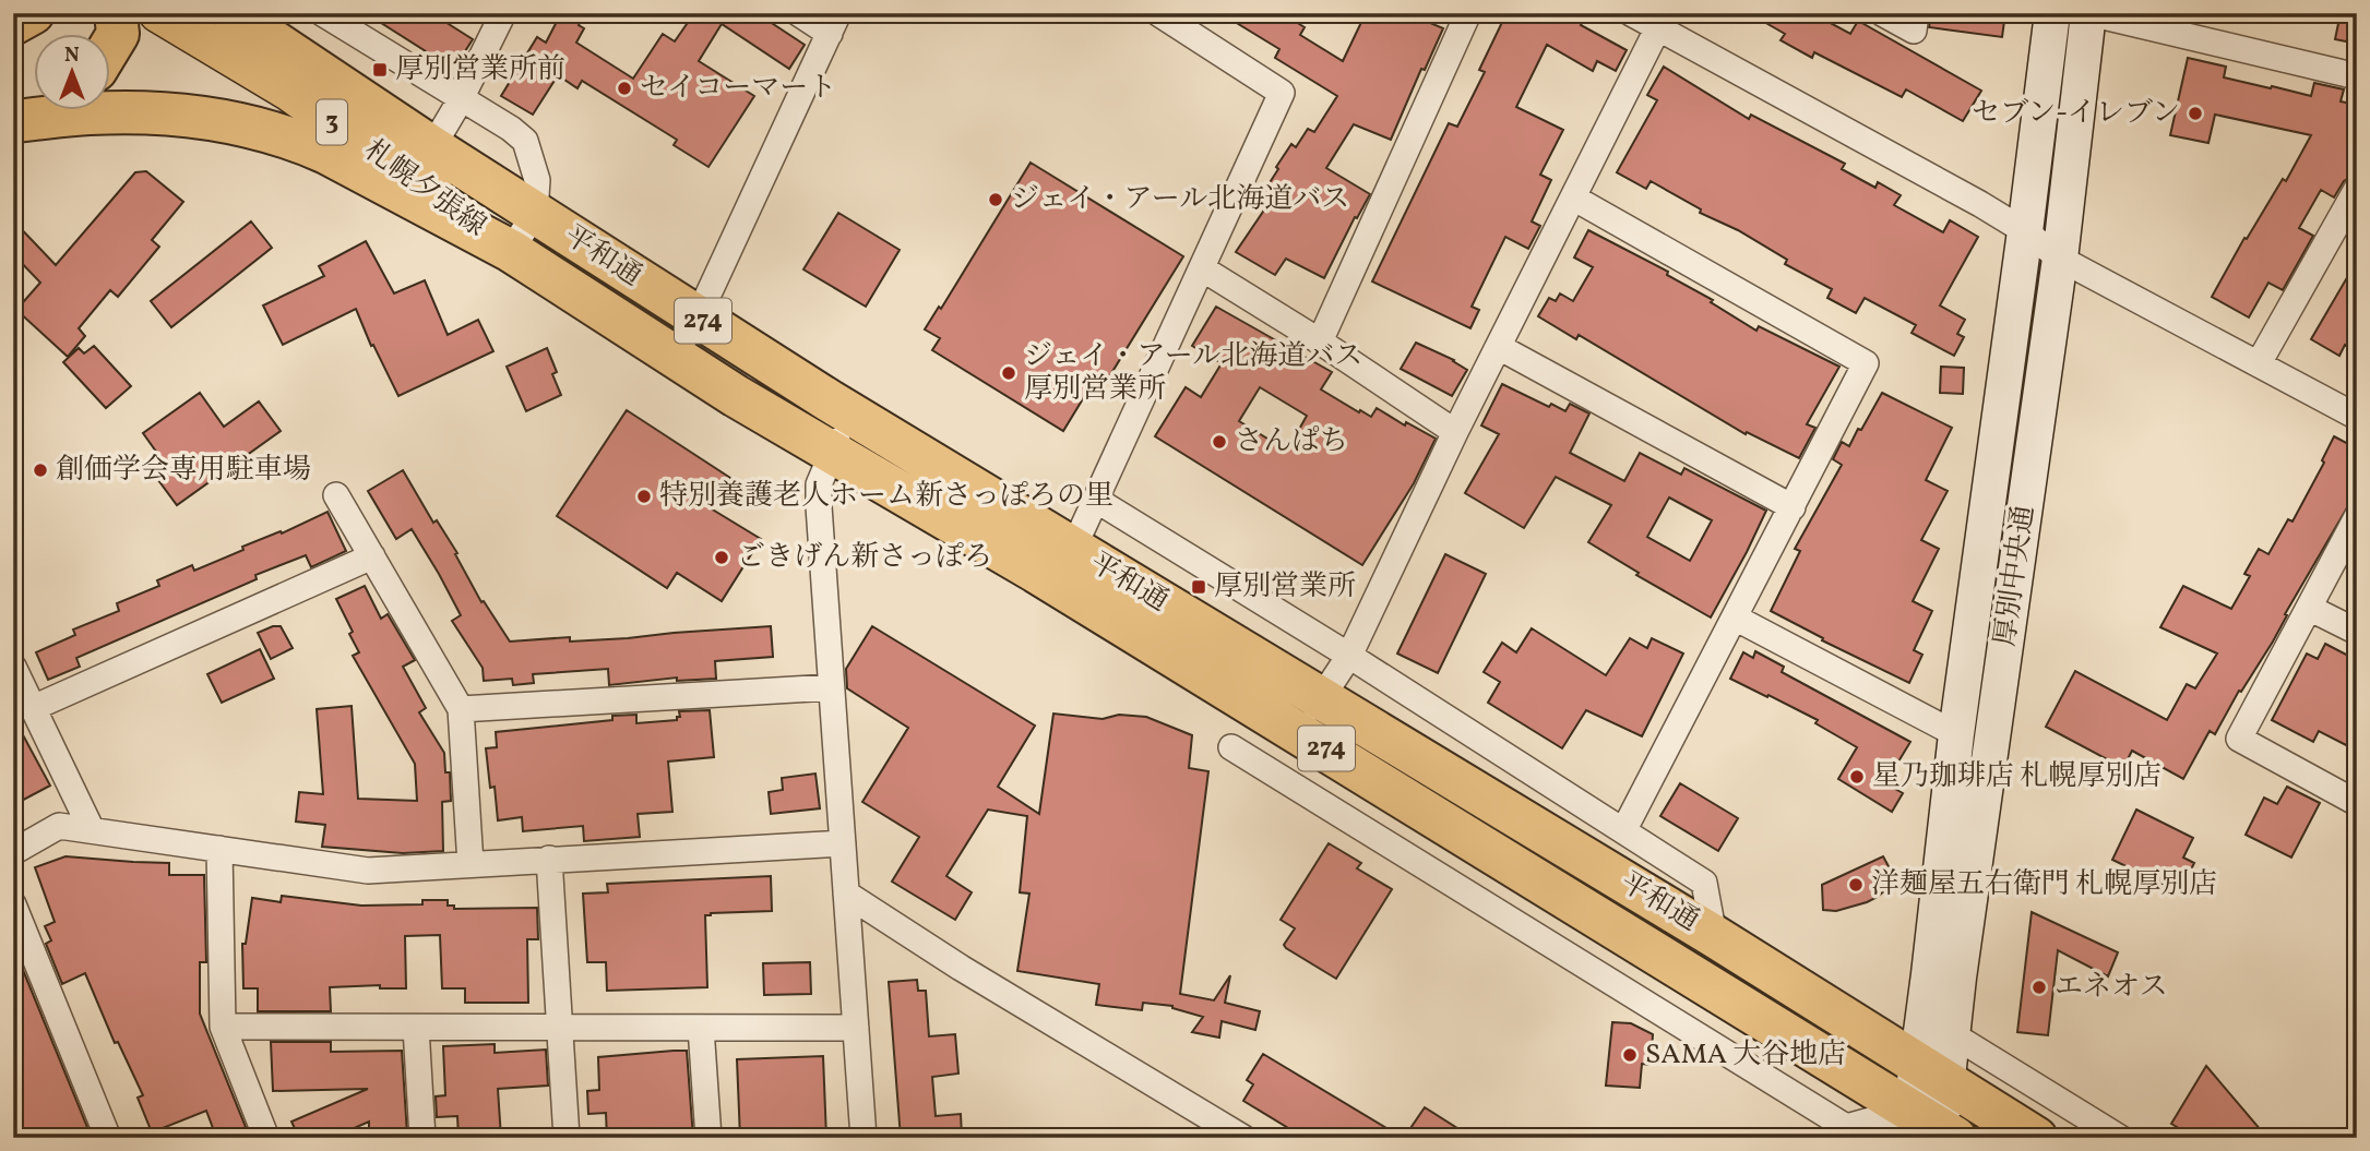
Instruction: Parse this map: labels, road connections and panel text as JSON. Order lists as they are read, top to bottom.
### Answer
{
  "streets": {
    "highway": ["平和通", "274"],
    "main road": ["3", "札幌夕張線", "厚別中央通"]
  },
  "crossings": [
    ["札幌夕張線", "平和通"],
    ["札幌夕張線", "274"],
    ["平和通", "274"],
    ["平和通", "厚別中央通"]
  ],
  "places": {
    "transit": ["厚別営業所前", "厚別営業所"],
    "other": [
      "セイコーマート",
      "セブン-イレブン",
      "ジェイ・アール北海道バス",
      "ジェイ・アール北海道バス 厚別営業所",
      "さんぱち",
      "創価学会専用駐車場",
      "特別養護老人ホーム新さっぽろの里",
      "ごきげん新さっぽろ",
      "星乃珈琲店 札幌厚別店",
      "洋麺屋五右衛門 札幌厚別店",
      "エネオス",
      "SAMA 大谷地店"
    ]
  },
  "north": "top"
}
